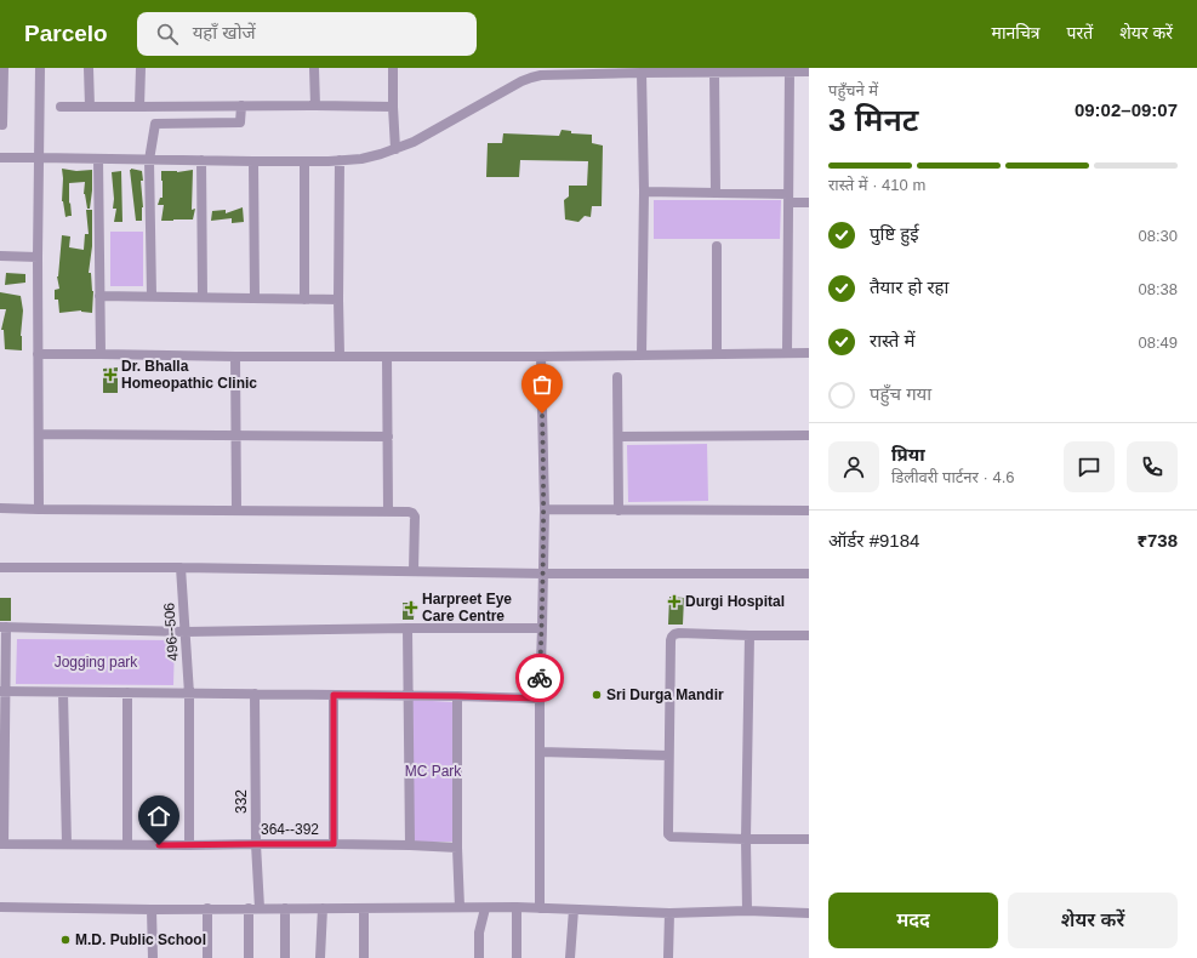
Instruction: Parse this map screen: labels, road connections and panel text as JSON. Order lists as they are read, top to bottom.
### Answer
{
  "streets": {
    "street": ["496--506", "332", "364--392"]
  },
  "crossings": [
    ["496--506", "364--392"],
    ["332", "364--392"]
  ],
  "parks": ["Jogging park", "MC Park"],
  "places": {
    "health": ["Dr. Bhalla Homeopathic Clinic", "Durgi Hospital", "Harpreet Eye Care Centre"],
    "other": ["Sri Durga Mandir", "M.D. Public School"]
  },
  "page": {
    "header": "Parcelo",
    "search": "यहाँ खोजें",
    "nav": ["मानचित्र", "परतें", "शेयर करें"],
    "heading": ["3 मिनट", "पहुँचने में", "09:02–09:07"],
    "panel": [
      "प्रिया",
      "डिलीवरी पार्टनर · 4.6",
      "ऑर्डर #9184",
      "₹738"
    ],
    "bar": "रास्ते में · 410 m",
    "list": [
      ["पुष्टि हुई", "08:30"],
      ["तैयार हो रहा", "08:38"],
      ["रास्ते में", "08:49"],
      "पहुँच गया"
    ],
    "buttons": ["मदद", "शेयर करें"]
  }
}
